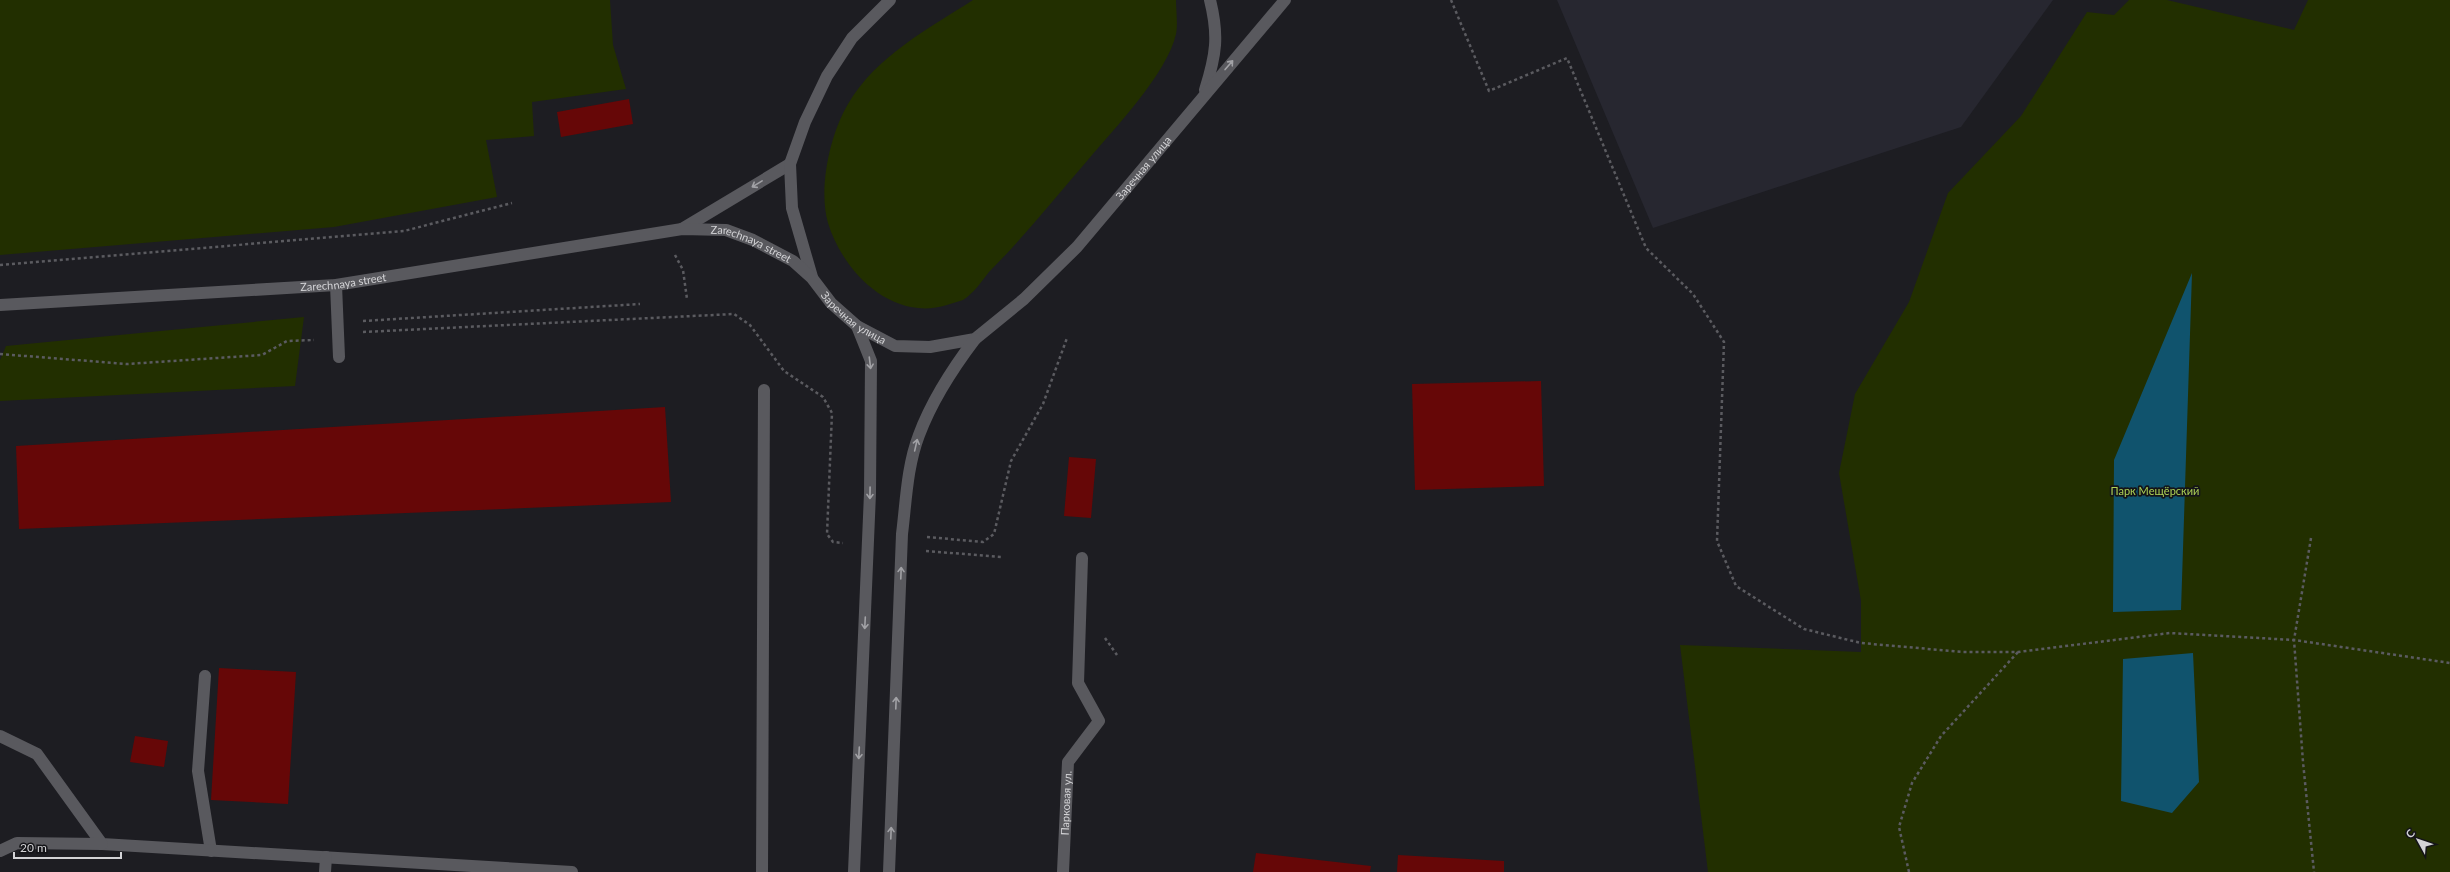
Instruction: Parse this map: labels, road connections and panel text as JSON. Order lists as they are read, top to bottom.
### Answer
{
  "streets": {
    "street": ["Заречная улица", "Zarechnaya street", "Парковая ул."]
  },
  "crossings": [
    ["Заречная улица", "Zarechnaya street"]
  ],
  "parks": ["Парк Мещёрский"],
  "scale_bar": "20 m",
  "north": "top left"
}
